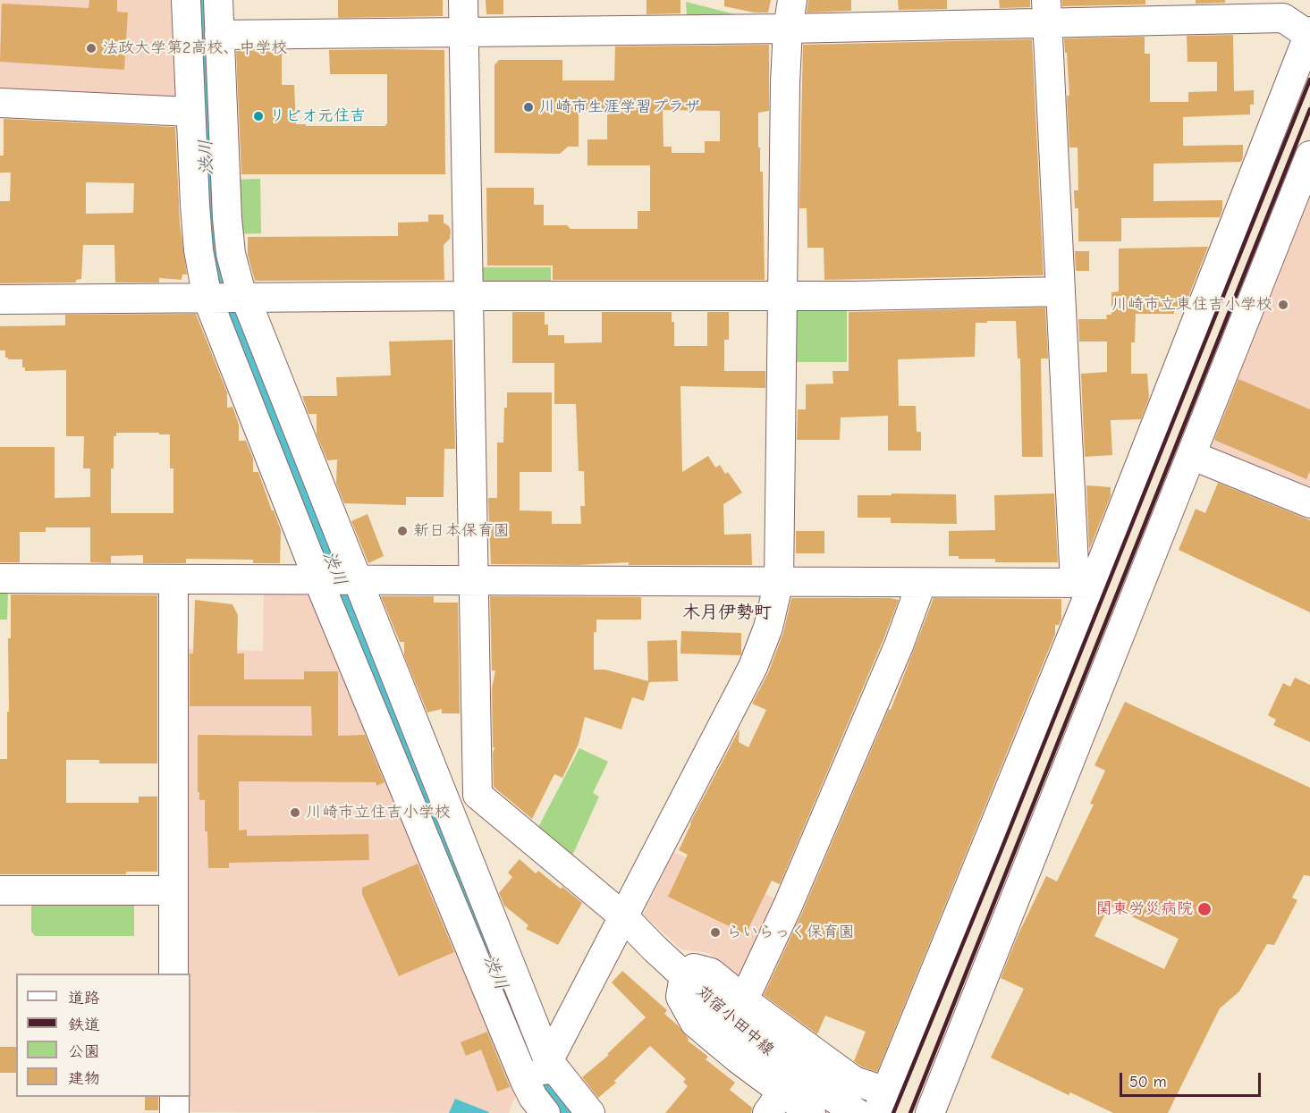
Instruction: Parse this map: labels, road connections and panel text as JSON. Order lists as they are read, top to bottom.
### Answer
{
  "streets": {
    "street": ["苅宿小田中線"]
  },
  "districts": ["木月伊勢町"],
  "water": ["渋川"],
  "places": [
    "法政大学第2高校、中学校",
    "川崎市生涯学習プラザ",
    "リビオ元住吉",
    "川崎市立東住吉小学校",
    "新日本保育園",
    "川崎市立住吉小学校",
    "関東労災病院",
    "らいらっく保育園"
  ],
  "legend": [
    "道路",
    "鉄道",
    "公園",
    "建物"
  ],
  "scale_bar": "50 m"
}
